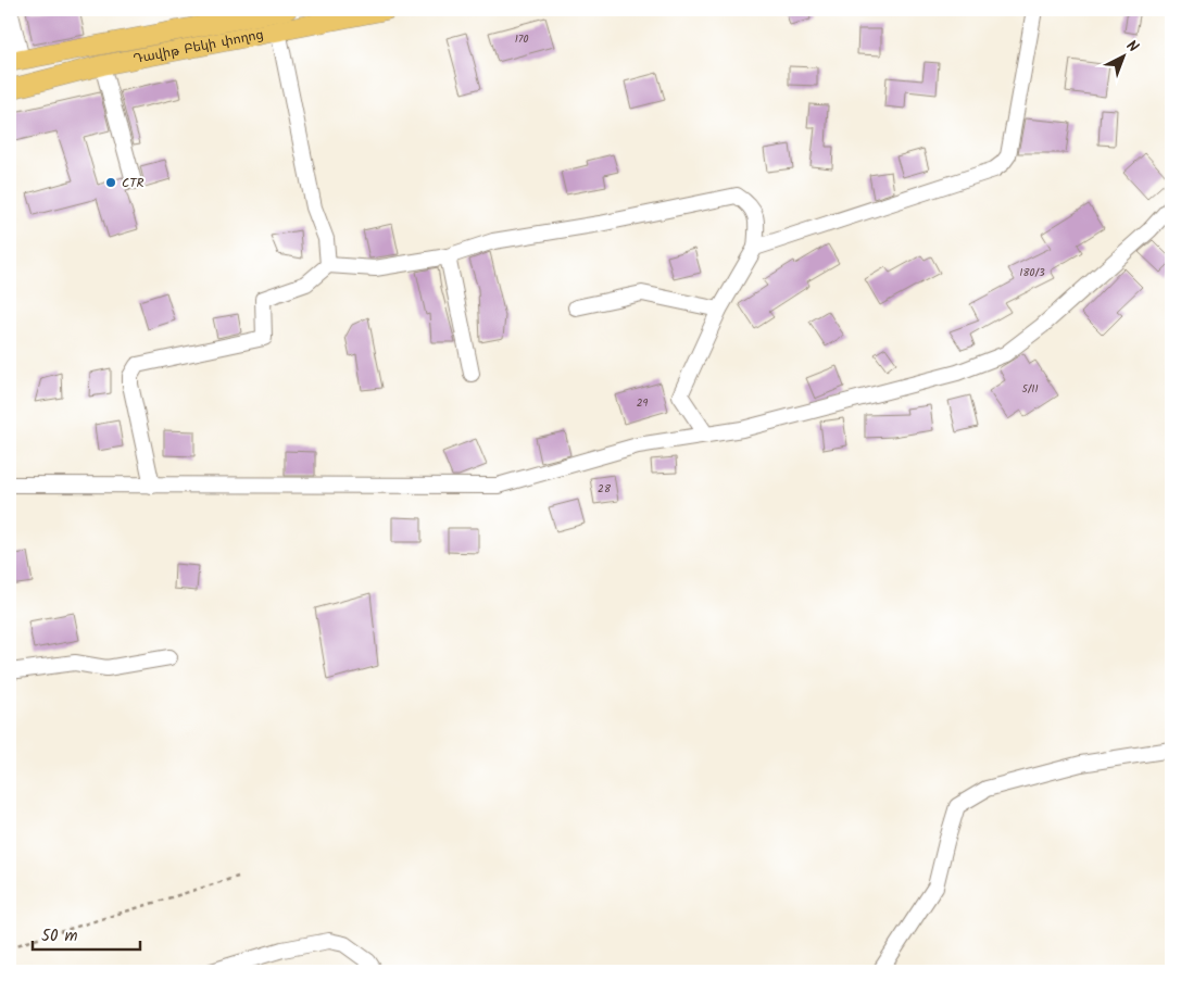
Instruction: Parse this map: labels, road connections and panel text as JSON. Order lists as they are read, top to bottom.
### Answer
{
  "streets": {
    "main road": ["Դավիթ Բեկի փողոց"]
  },
  "places": ["CTR"],
  "house_numbers": [
    "170",
    "180/3",
    "5/11",
    "29",
    "28"
  ],
  "scale_bar": "50 m",
  "north": "top right"
}
